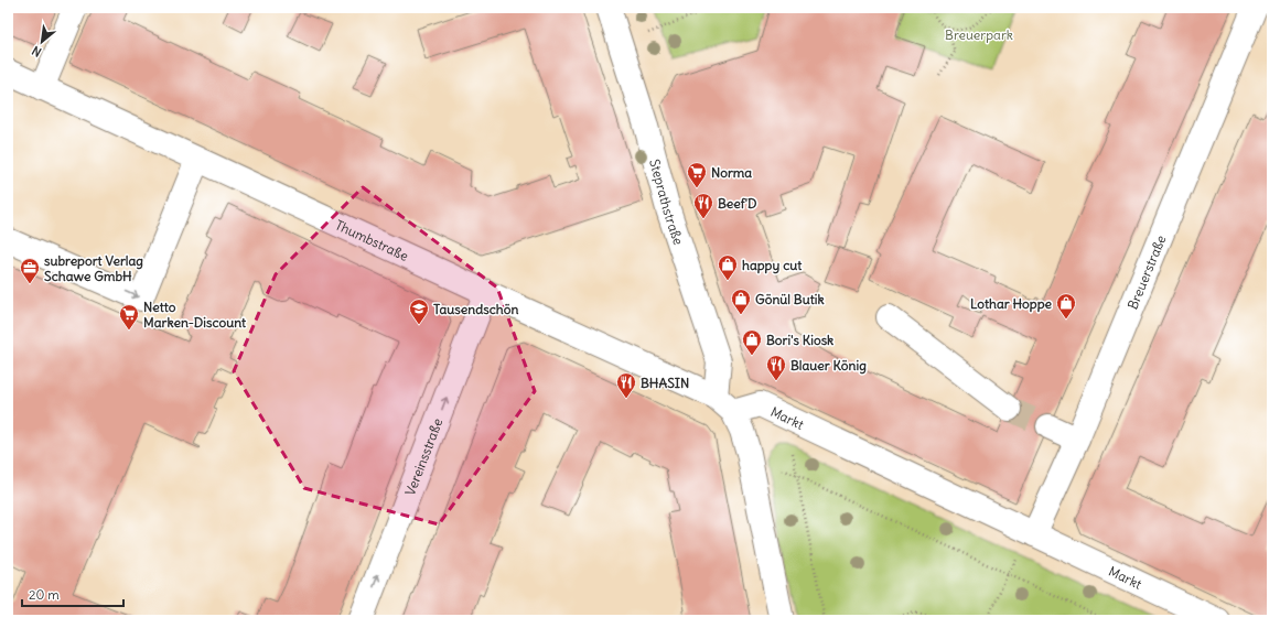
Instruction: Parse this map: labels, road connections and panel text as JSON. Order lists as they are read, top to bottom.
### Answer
{
  "streets": {
    "street": [
      "Steprathstraße",
      "Thumbstraße",
      "Breuerstraße",
      "Markt",
      "Vereinsstraße"
    ]
  },
  "crossings": [
    ["Steprathstraße", "Thumbstraße"],
    ["Thumbstraße", "Markt"],
    ["Thumbstraße", "Vereinsstraße"],
    ["Breuerstraße", "Markt"]
  ],
  "one_way": ["Vereinsstraße"],
  "parks": ["Breuerpark"],
  "places": {
    "supermarket": ["Norma", "Netto Marken-Discount"],
    "restaurant": ["Beef'D", "Blauer König", "BHASIN"],
    "shop": [
      "happy cut",
      "Gönül Butik",
      "Lothar Hoppe",
      "Bori's Kiosk"
    ],
    "office": ["subreport Verlag Schawe GmbH"],
    "school or university": ["Tausendschön"]
  },
  "scale_bar": "20 m",
  "north": "bottom left"
}
